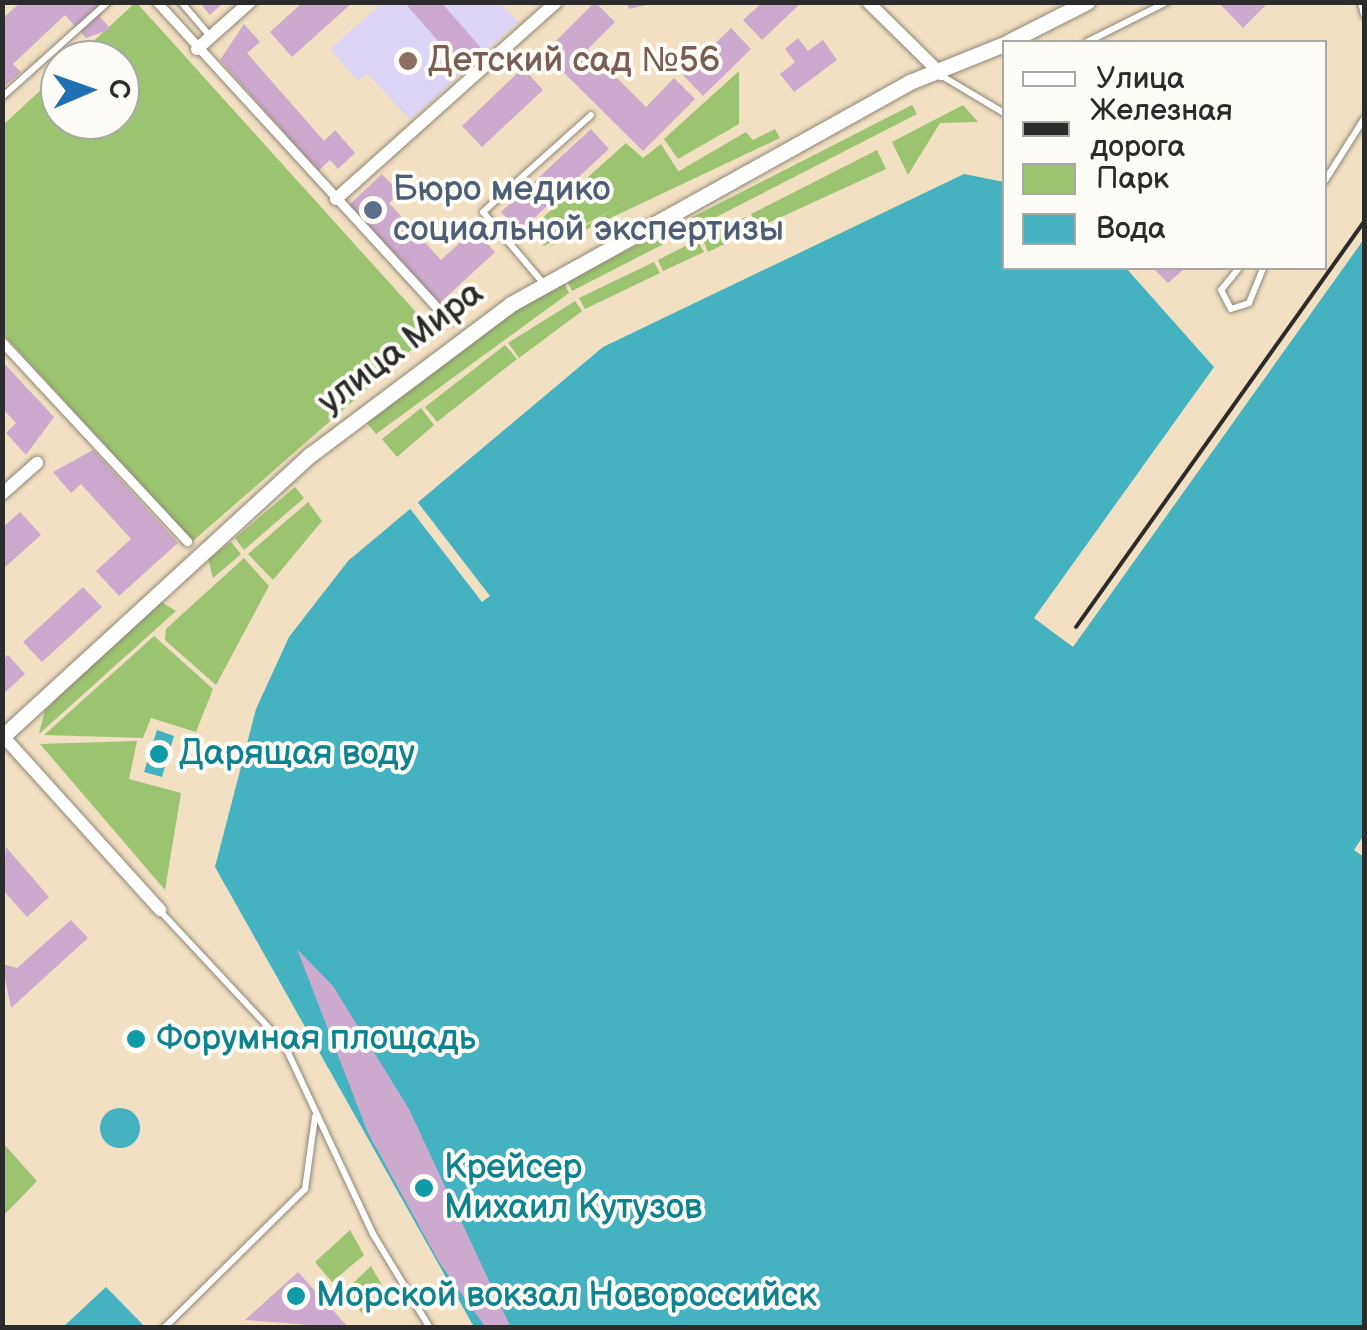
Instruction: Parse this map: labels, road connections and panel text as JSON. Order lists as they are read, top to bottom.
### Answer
{
  "streets": {
    "street": ["улица Мира"]
  },
  "places": [
    "Детский сад №56",
    "Бюро медико социальной экспертизы",
    "Дарящая воду",
    "Форумная площадь",
    "Крейсер Михаил Кутузов",
    "Морской вокзал Новороссийск"
  ],
  "legend": [
    "Улица",
    "Железная дорога",
    "Парк",
    "Вода"
  ],
  "north": "right"
}
